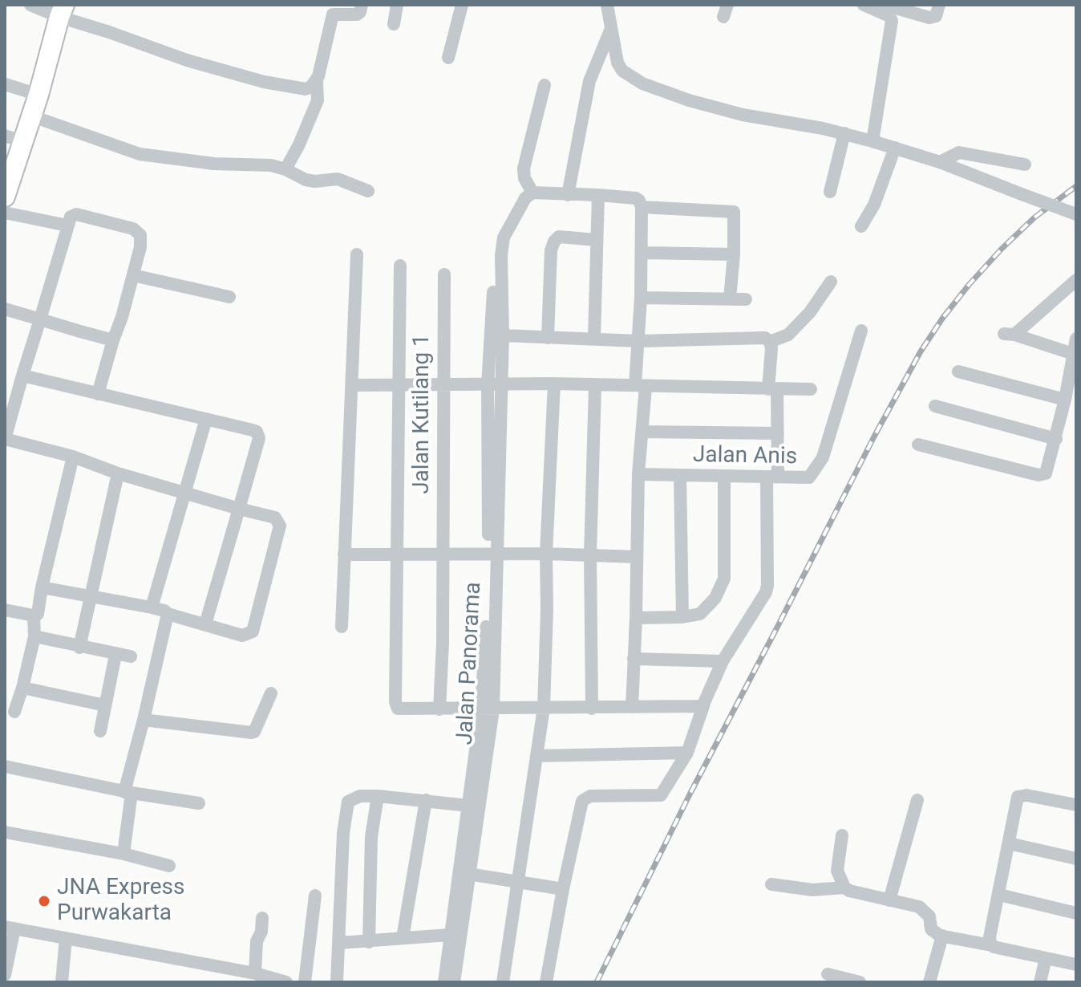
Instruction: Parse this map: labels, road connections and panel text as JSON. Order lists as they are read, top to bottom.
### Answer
{
  "streets": {
    "street": ["Jalan Kutilang 1", "Jalan Anis", "Jalan Panorama"]
  },
  "places": ["JNA Express Purwakarta"]
}
